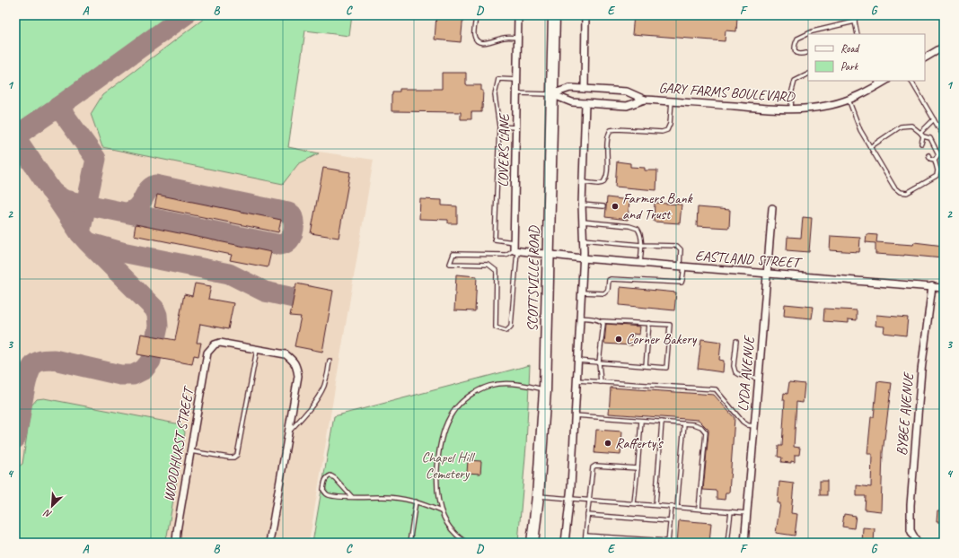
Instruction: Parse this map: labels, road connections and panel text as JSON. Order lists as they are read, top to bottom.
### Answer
{
  "streets": {
    "main road": ["SCOTTSVILLE ROAD"],
    "street": [
      "GARY FARMS BOULEVARD",
      "LOVERS LANE",
      "EASTLAND STREET",
      "LYDA AVENUE",
      "BYBEE AVENUE",
      "WOODHURST STREET"
    ]
  },
  "crossings": [
    ["GARY FARMS BOULEVARD", "SCOTTSVILLE ROAD"],
    ["EASTLAND STREET", "SCOTTSVILLE ROAD"],
    ["EASTLAND STREET", "LYDA AVENUE"],
    ["EASTLAND STREET", "BYBEE AVENUE"]
  ],
  "parks": ["Chapel Hill Cemetery"],
  "places": ["Farmers Bank and Trust", "Corner Bakery", "Rafferty’s"],
  "legend": ["Road", "Park"],
  "north": "bottom left",
  "grid": {
    "columns": [
      "A",
      "B",
      "C",
      "D",
      "E",
      "F",
      "G"
    ],
    "rows": [
      "1",
      "2",
      "3",
      "4"
    ]
  }
}
